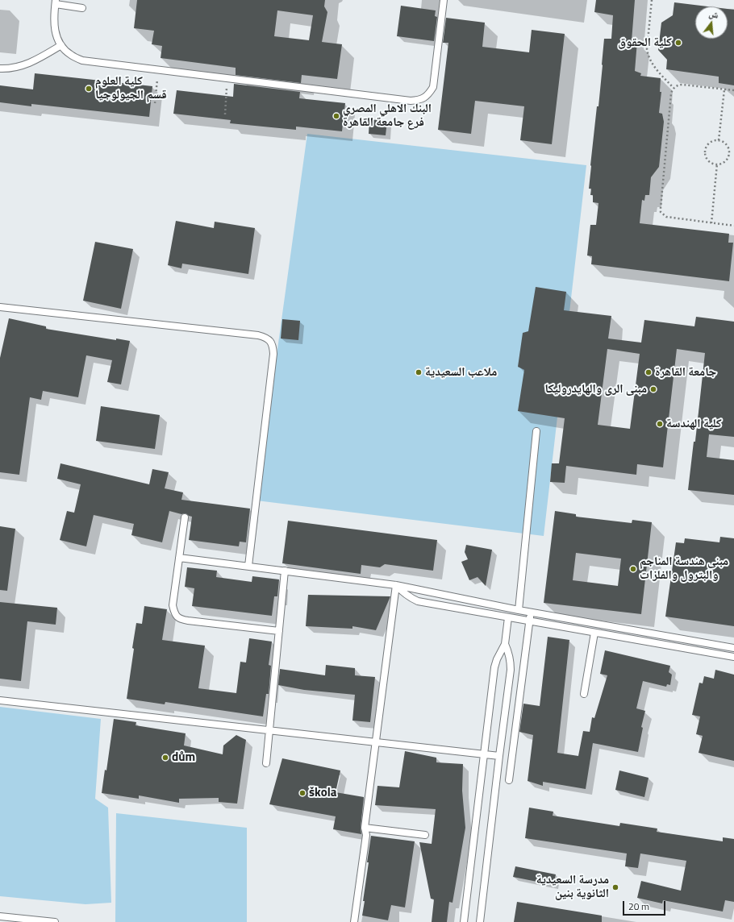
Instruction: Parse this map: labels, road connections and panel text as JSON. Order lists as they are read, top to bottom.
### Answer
{
  "places": [
    "كلية الحقوق",
    "كلية العلوم قسم الجيولوجيا",
    "البنك الاهلي المصري فرع جامعة القاهرة",
    "ملاعب السعيدية",
    "جامعة القاهرة",
    "مبنى الرى والهايدروليكا",
    "كلية الهندسة",
    "مبنى هندسة المناجم والبترول والفلزات",
    "dům",
    "škola",
    "مدرسة السعيدية الثانوية بنين"
  ],
  "scale_bar": "20 m",
  "north": "top"
}
